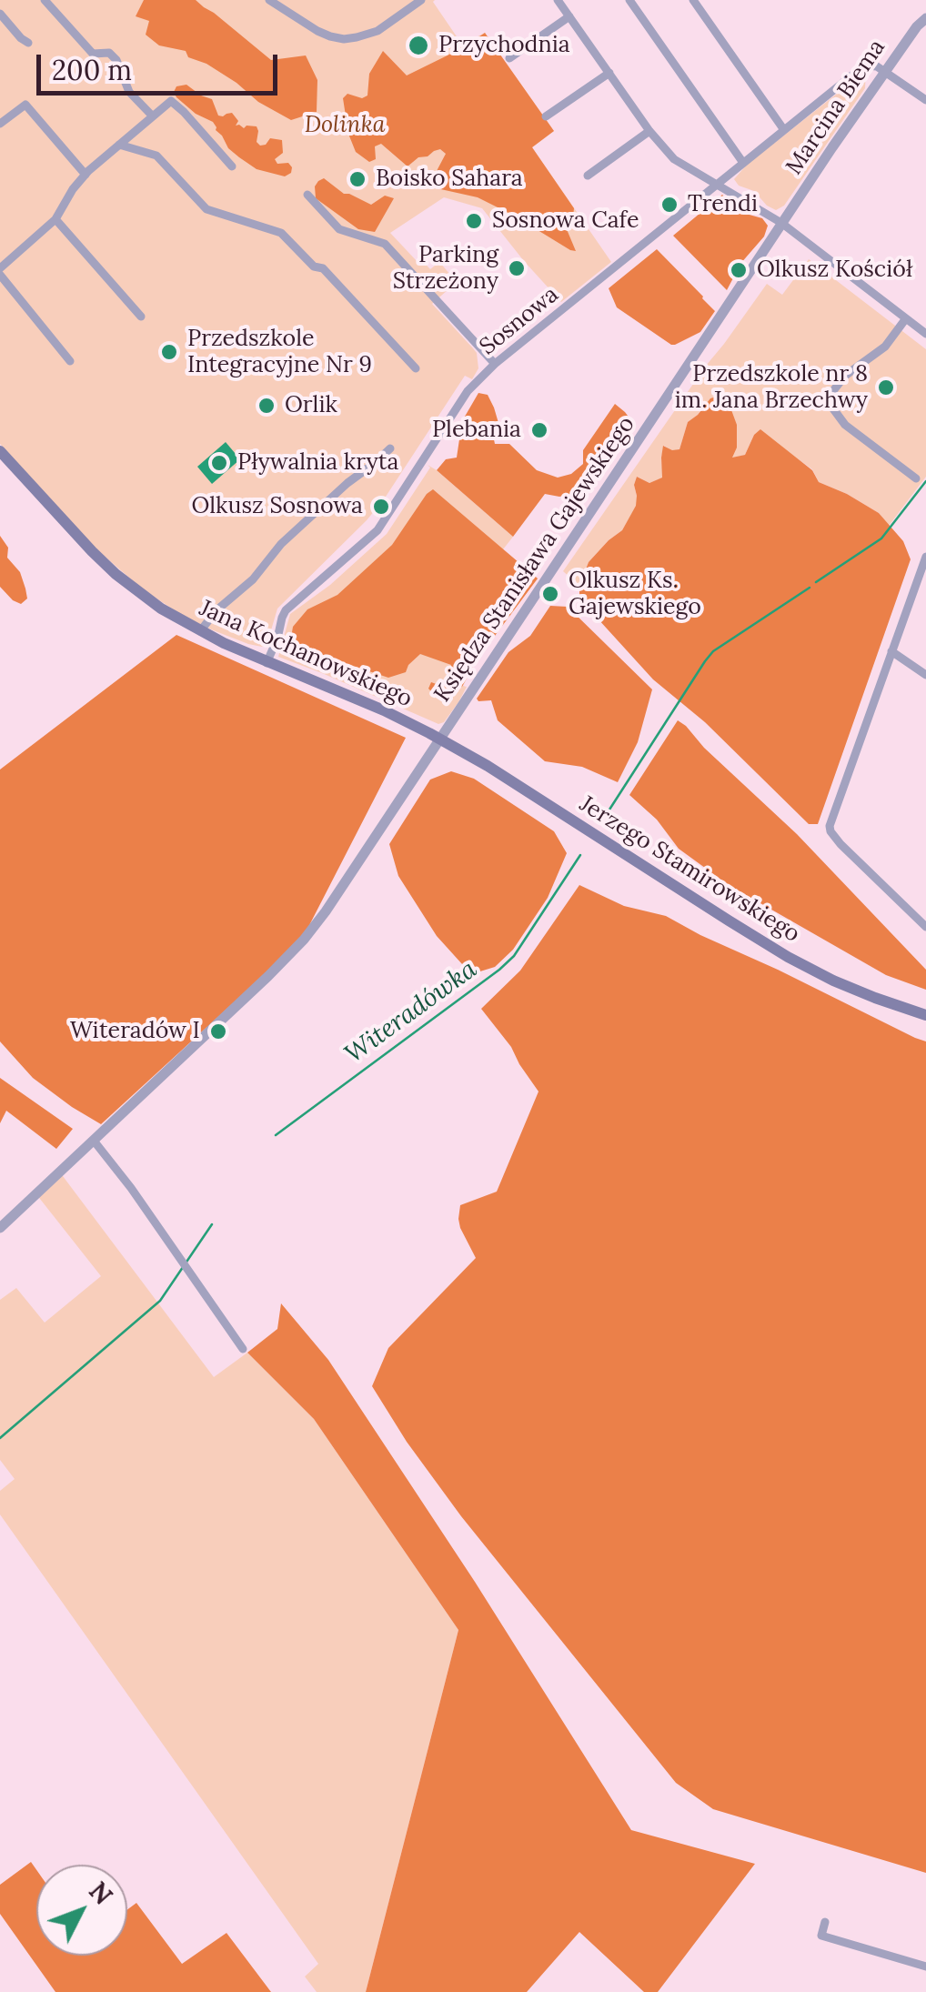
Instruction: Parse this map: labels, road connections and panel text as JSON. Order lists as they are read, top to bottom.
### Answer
{
  "streets": {
    "main road": ["Jana Kochanowskiego", "Jerzego Stamirowskiego"],
    "street": ["Marcina Biema", "Sosnowa", "Księdza Stanisława Gajewskiego"]
  },
  "crossings": [
    ["Marcina Biema", "Sosnowa"],
    ["Marcina Biema", "Księdza Stanisława Gajewskiego"],
    ["Sosnowa", "Jana Kochanowskiego"],
    ["Księdza Stanisława Gajewskiego", "Jana Kochanowskiego"],
    ["Księdza Stanisława Gajewskiego", "Jerzego Stamirowskiego"],
    ["Jana Kochanowskiego", "Jerzego Stamirowskiego"]
  ],
  "water": ["Witeradówka"],
  "parks": ["Dolinka"],
  "places": [
    "Przychodnia",
    "Boisko Sahara",
    "Trendi",
    "Sosnowa Cafe",
    "Parking Strzeżony",
    "Olkusz Kościół",
    "Przedszkole Integracyjne Nr 9",
    "Przedszkole nr 8 im. Jana Brzechwy",
    "Orlik",
    "Plebania",
    "Pływalnia kryta",
    "Olkusz Sosnowa",
    "Olkusz Ks. Gajewskiego",
    "Witeradów I"
  ],
  "scale_bar": "200 m",
  "north": "top right"
}
